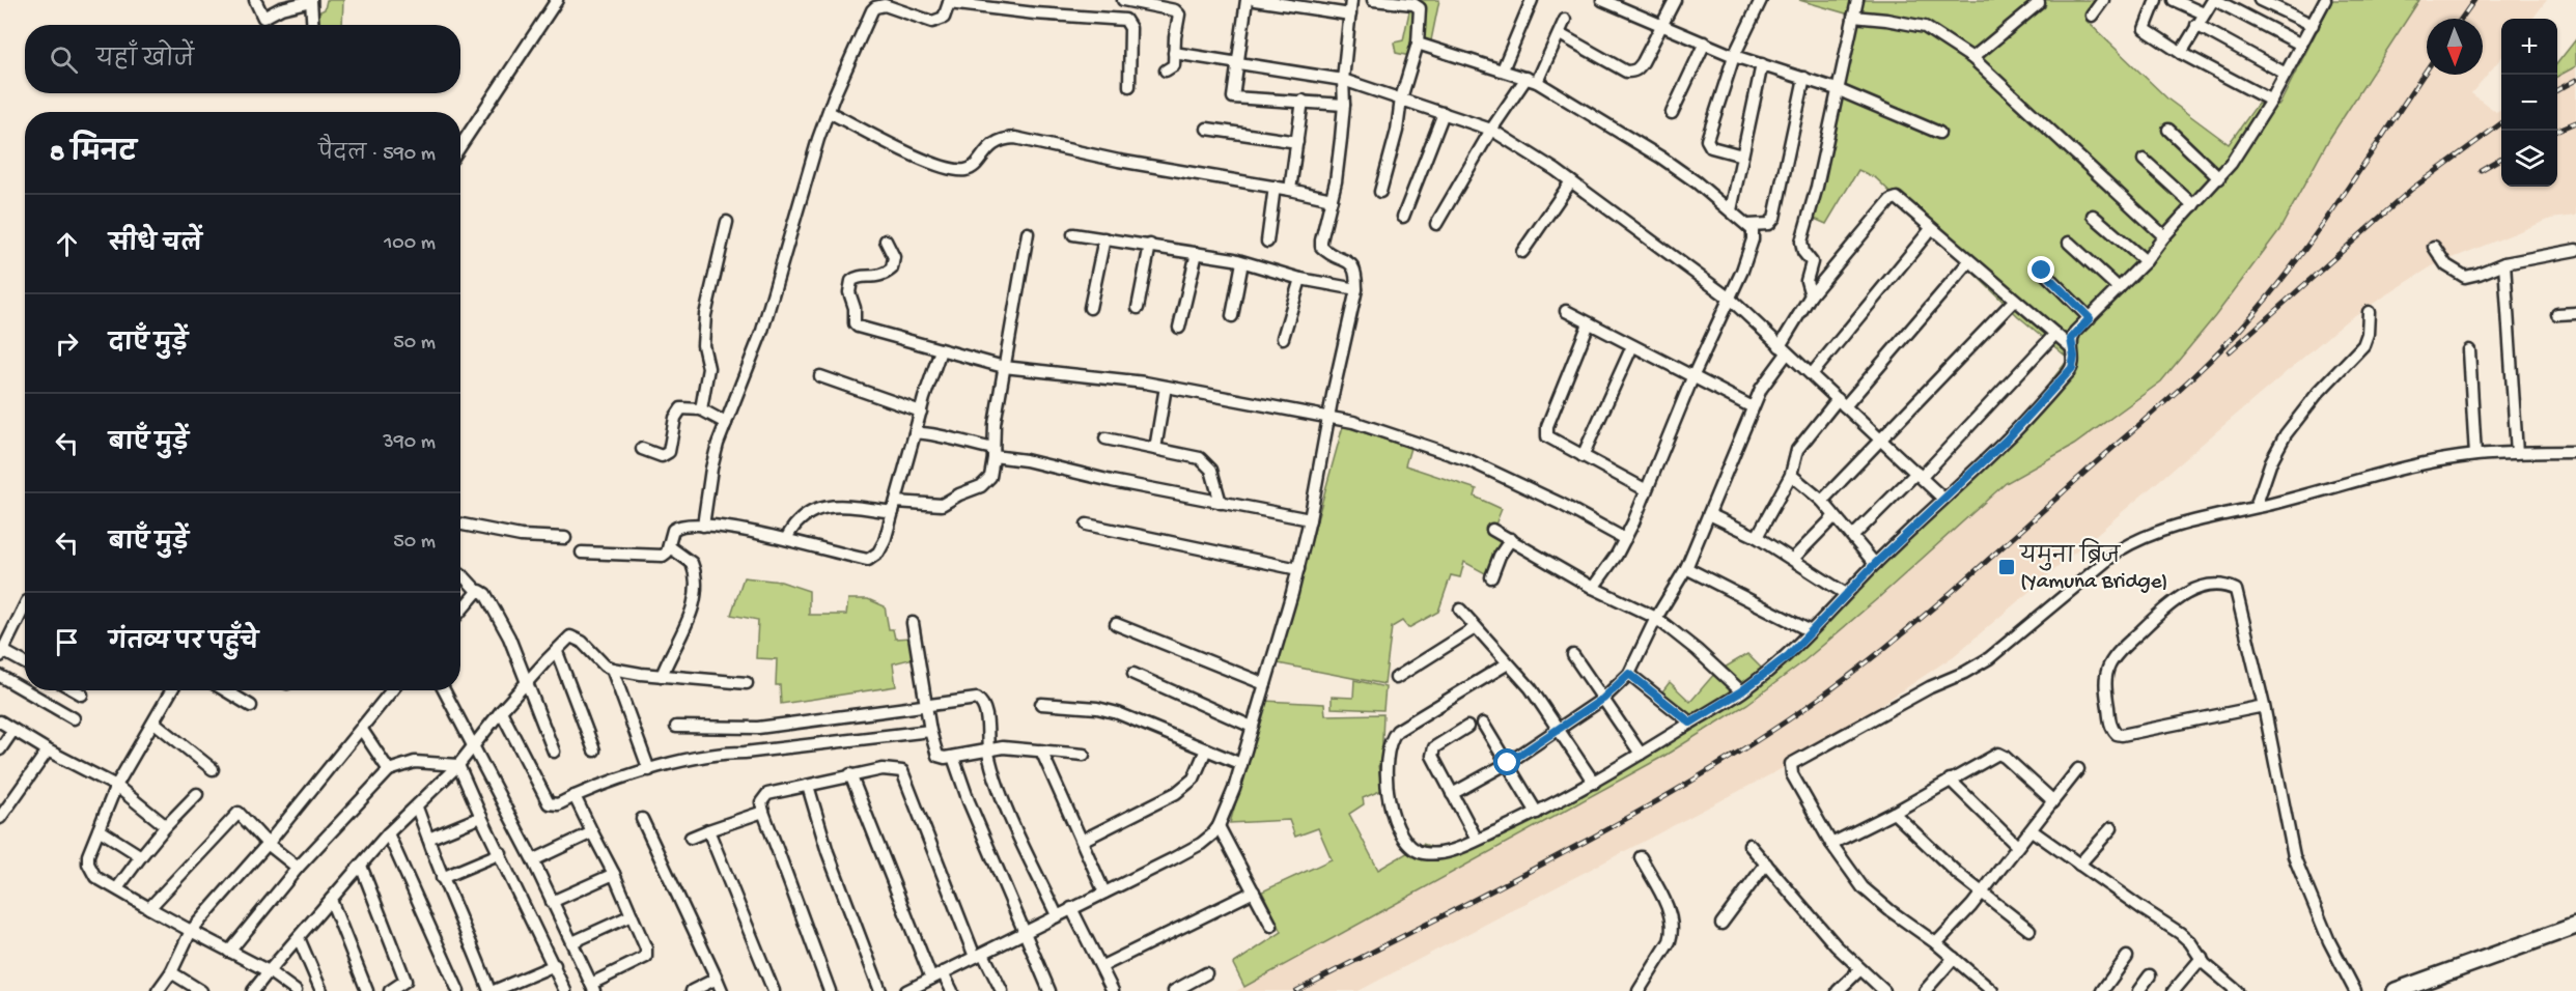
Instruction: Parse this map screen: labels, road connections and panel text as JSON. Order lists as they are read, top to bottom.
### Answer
{
  "places": {
    "transit": ["यमुना ब्रिज (Yamuna Bridge)"]
  },
  "north": "bottom",
  "page": {
    "map_buttons": ["+", "−"],
    "search": "यहाँ खोजें",
    "heading": ["8 मिनट", "पैदल · 590 m"],
    "list": [
      ["सीधे चलें", "100 m"],
      ["दाएँ मुड़ें", "50 m"],
      ["बाएँ मुड़ें", "390 m"],
      ["बाएँ मुड़ें", "50 m"],
      "गंतव्य पर पहुँचे"
    ]
  }
}
